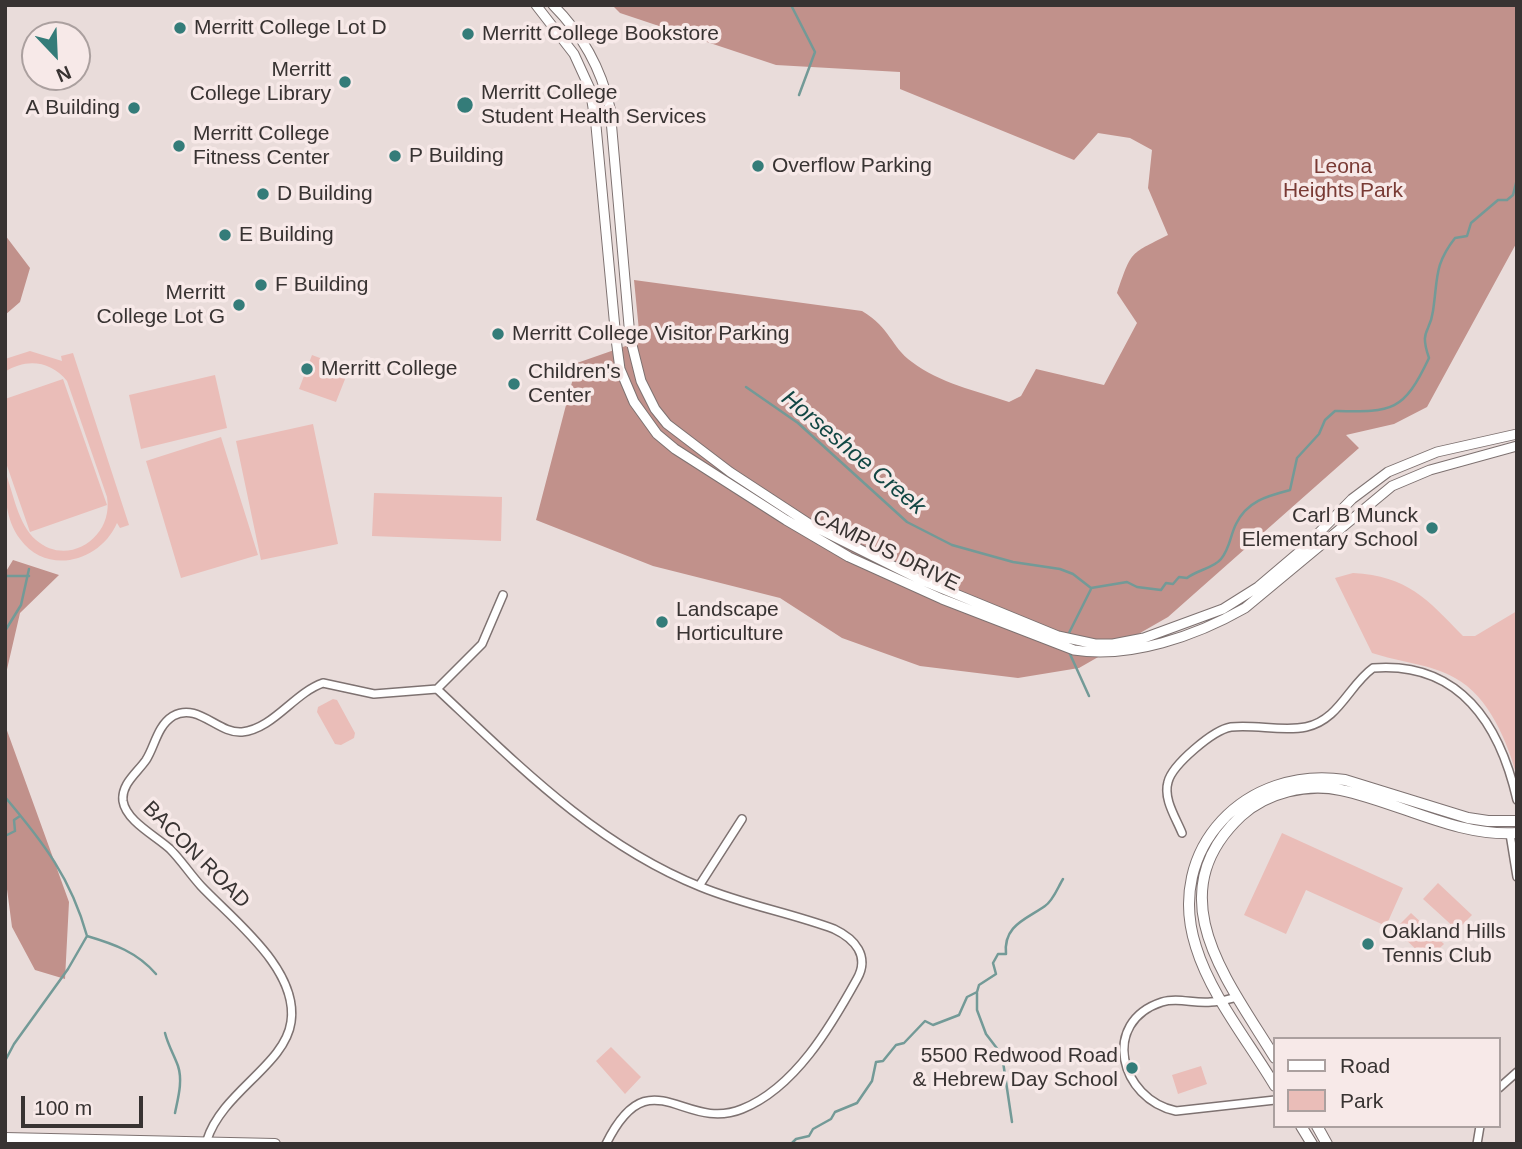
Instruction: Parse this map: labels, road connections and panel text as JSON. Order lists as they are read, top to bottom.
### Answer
{
  "streets": {
    "street": ["CAMPUS DRIVE", "BACON ROAD"]
  },
  "water": ["Horseshoe Creek"],
  "parks": ["Leona Heights Park"],
  "places": [
    "Merritt College Lot D",
    "Merritt College Bookstore",
    "Merritt College Library",
    "Merritt College Student Health Services",
    "A Building",
    "Merritt College Fitness Center",
    "P Building",
    "Overflow Parking",
    "D Building",
    "E Building",
    "F Building",
    "Merritt College Lot G",
    "Merritt College Visitor Parking",
    "Merritt College",
    "Children's Center",
    "Carl B Munck Elementary School",
    "Landscape Horticulture",
    "Oakland Hills Tennis Club",
    "5500 Redwood Road & Hebrew Day School"
  ],
  "legend": ["Road", "Park"],
  "scale_bar": "100 m",
  "north": "bottom right"
}
